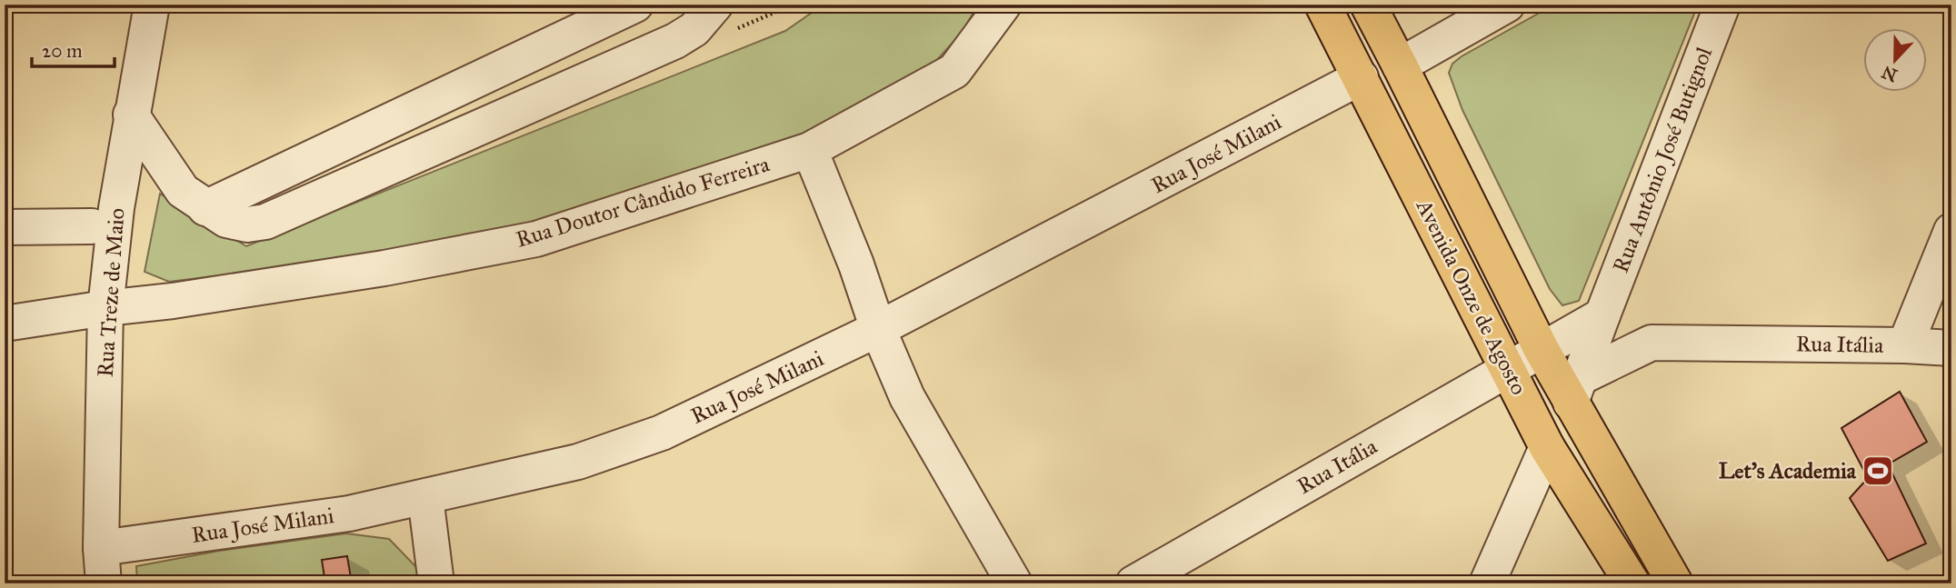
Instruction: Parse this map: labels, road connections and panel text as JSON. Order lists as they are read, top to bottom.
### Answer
{
  "streets": {
    "main road": ["Avenida Onze de Agosto"],
    "street": [
      "Rua José Milani",
      "Rua Antônio José Butignol",
      "Rua Doutor Cândido Ferreira",
      "Rua Treze de Maio",
      "Rua Itália"
    ]
  },
  "crossings": [
    ["Rua José Milani", "Rua Treze de Maio"],
    ["Rua José Milani", "Avenida Onze de Agosto"],
    ["Rua Antônio José Butignol", "Avenida Onze de Agosto"],
    ["Rua Antônio José Butignol", "Rua Itália"],
    ["Rua Doutor Cândido Ferreira", "Rua Treze de Maio"],
    ["Avenida Onze de Agosto", "Rua Itália"]
  ],
  "places": {
    "sports": ["Let's Academia"]
  },
  "scale_bar": "20 m",
  "north": "bottom"
}
